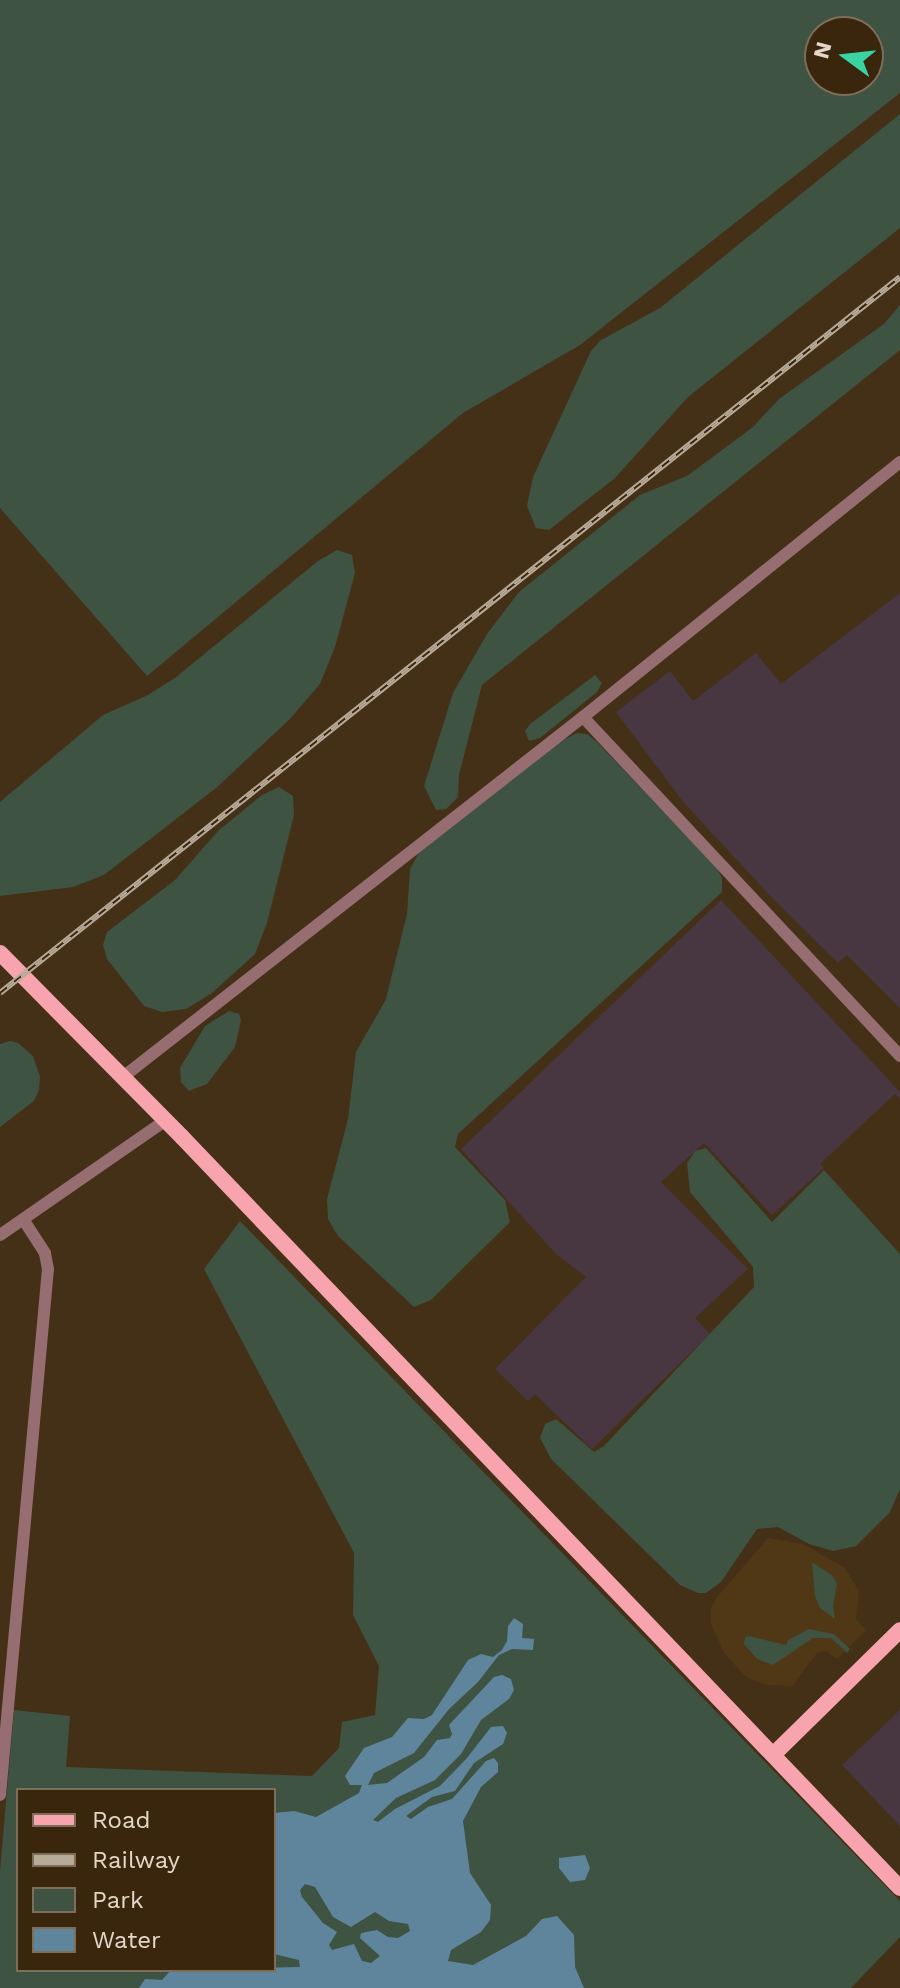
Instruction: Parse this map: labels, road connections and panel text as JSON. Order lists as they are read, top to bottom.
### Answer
{
  "legend": [
    "Road",
    "Railway",
    "Park",
    "Water"
  ],
  "north": "left"
}
